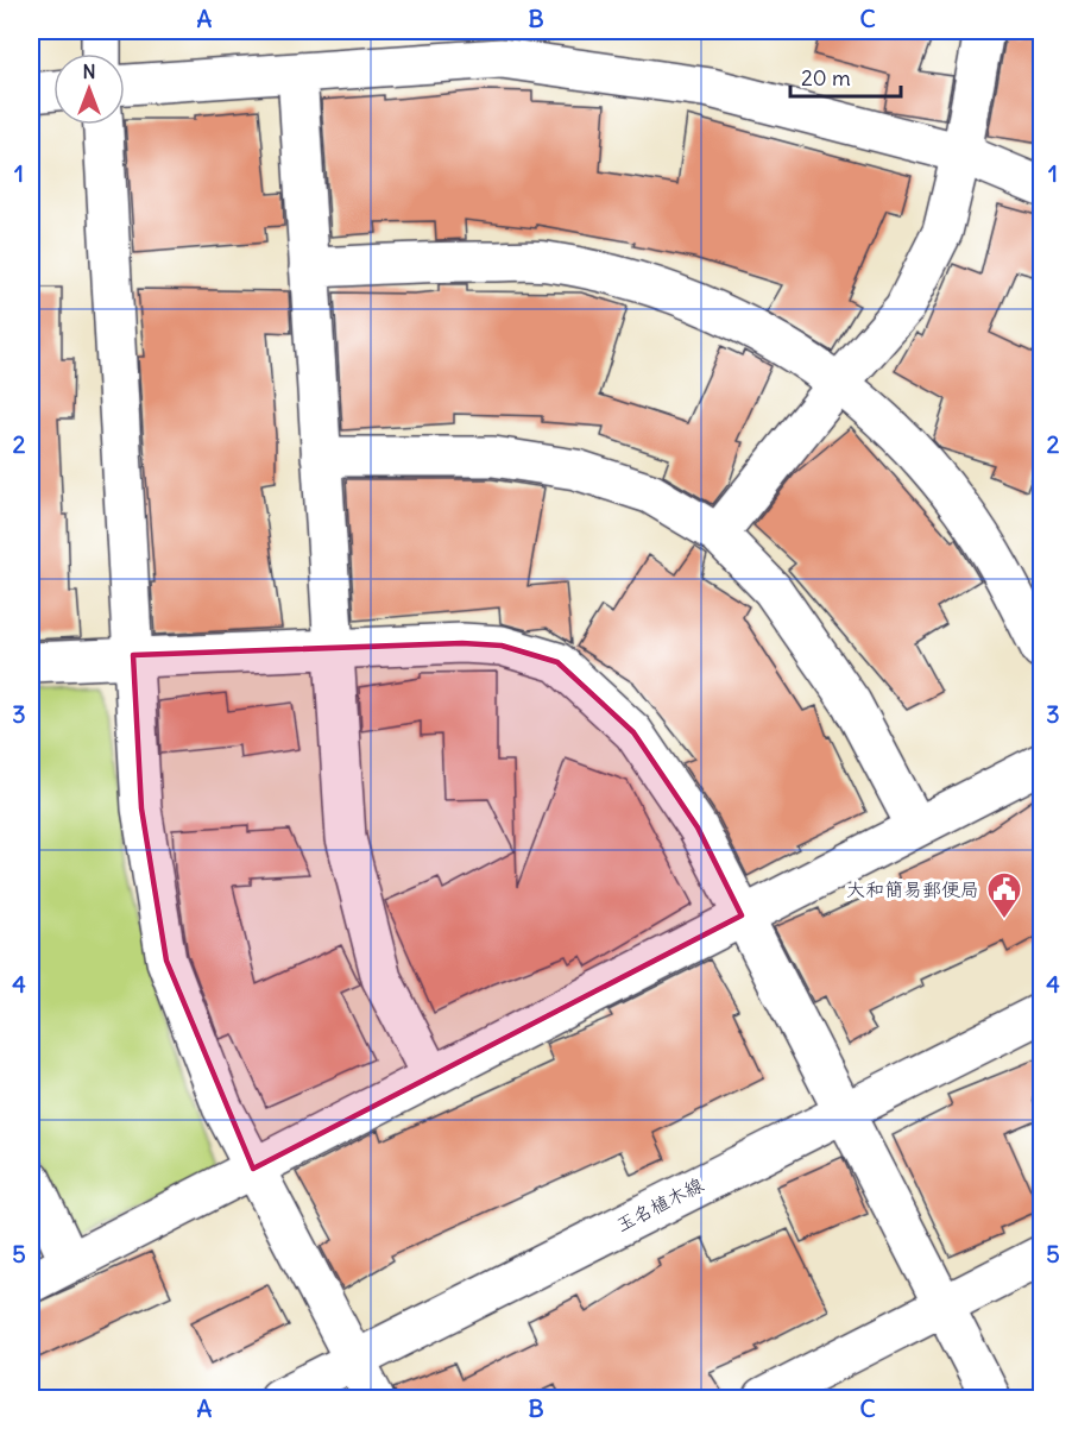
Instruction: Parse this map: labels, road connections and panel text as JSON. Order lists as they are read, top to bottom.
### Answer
{
  "streets": {
    "street": ["玉名植木線"]
  },
  "places": {
    "public building": ["大和簡易郵便局"]
  },
  "scale_bar": "20 m",
  "north": "top",
  "grid": {
    "columns": ["A", "B", "C"],
    "rows": [
      "1",
      "2",
      "3",
      "4",
      "5"
    ]
  }
}
